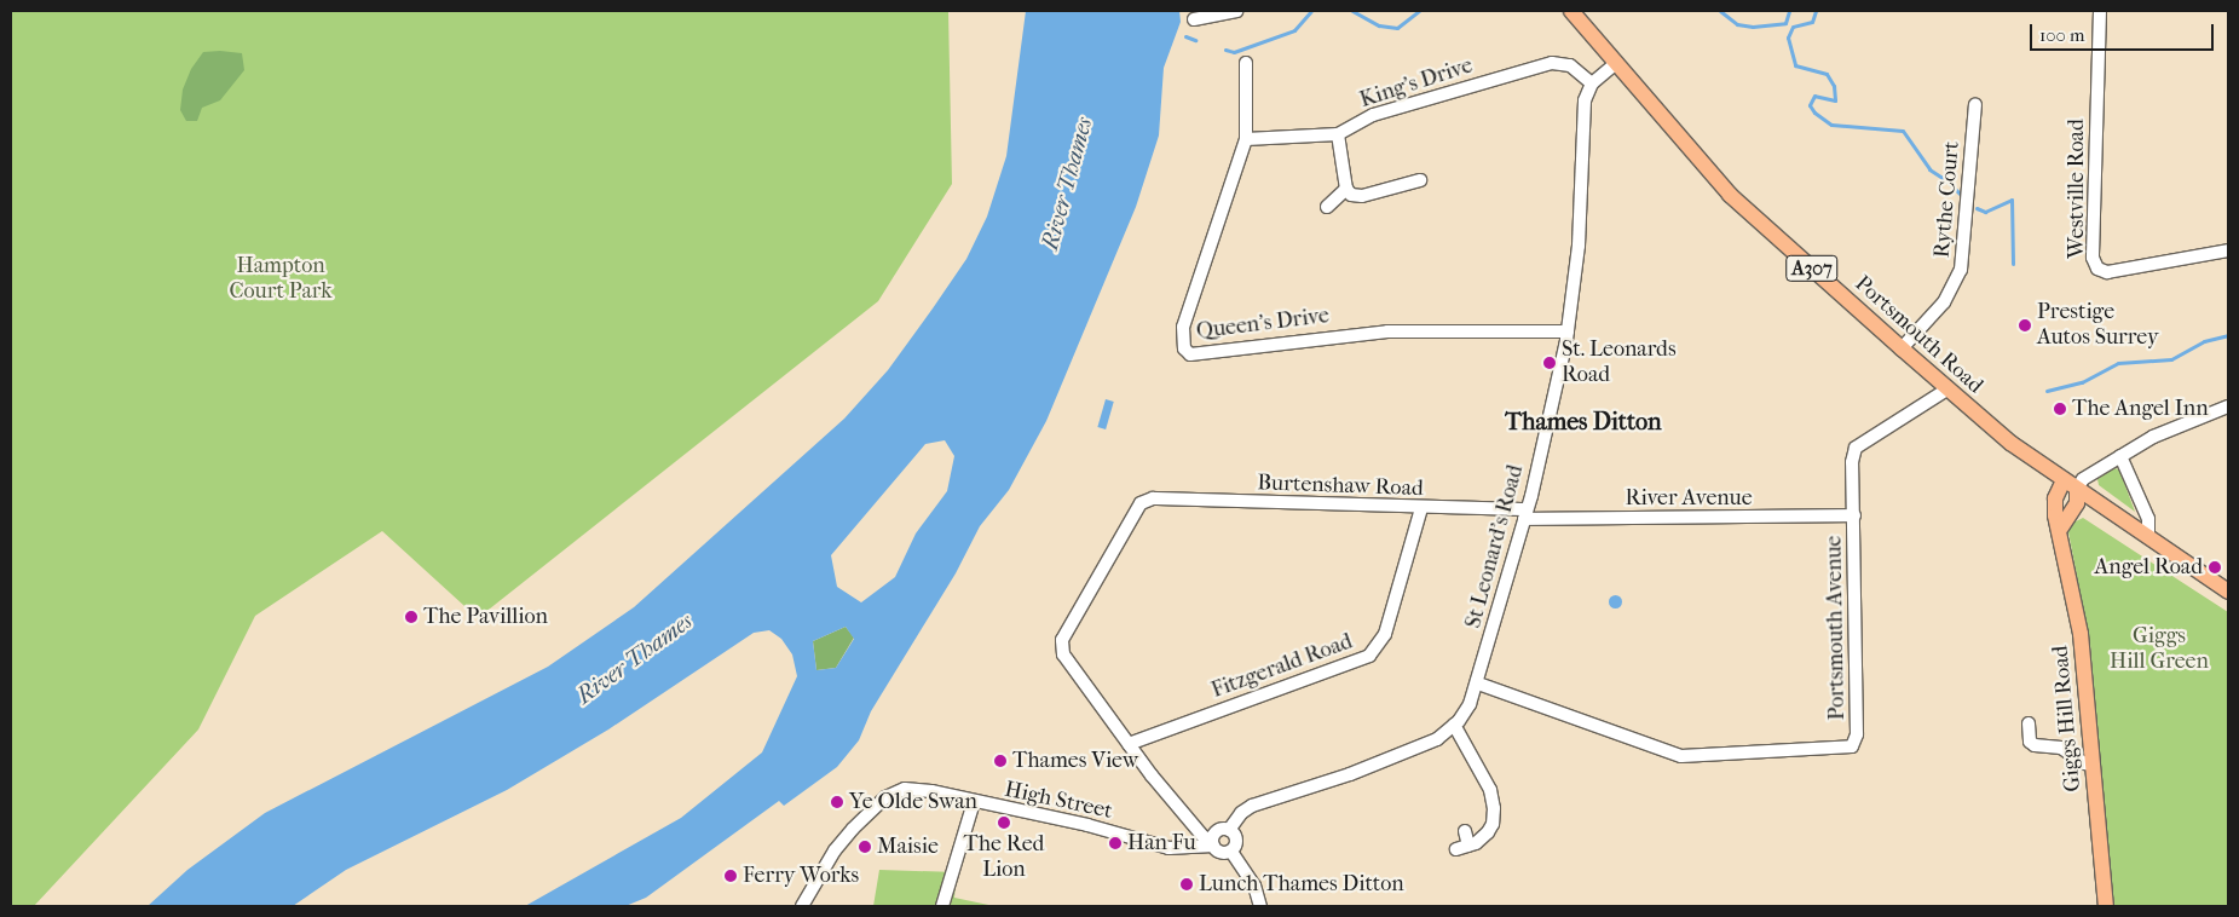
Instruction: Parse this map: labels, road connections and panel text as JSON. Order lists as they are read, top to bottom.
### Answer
{
  "streets": {
    "main road": ["A307", "Portsmouth Road", "Giggs Hill Road"],
    "street": [
      "King's Drive",
      "Westville Road",
      "Rythe Court",
      "Queen's Drive",
      "Burtenshaw Road",
      "River Avenue",
      "St Leonard's Road",
      "Portsmouth Avenue",
      "Fitzgerald Road",
      "High Street"
    ]
  },
  "crossings": [
    ["King's Drive", "Queen's Drive"],
    ["King's Drive", "St Leonard's Road"],
    ["Rythe Court", "Portsmouth Road"],
    ["Queen's Drive", "St Leonard's Road"],
    ["Portsmouth Road", "Portsmouth Avenue"],
    ["Portsmouth Road", "Giggs Hill Road"],
    ["Burtenshaw Road", "River Avenue"],
    ["Burtenshaw Road", "St Leonard's Road"],
    ["Burtenshaw Road", "Fitzgerald Road"],
    ["River Avenue", "St Leonard's Road"],
    ["River Avenue", "Portsmouth Avenue"],
    ["St Leonard's Road", "Portsmouth Avenue"],
    ["St Leonard's Road", "High Street"]
  ],
  "districts": ["Thames Ditton"],
  "water": ["River Thames"],
  "parks": ["Hampton Court Park", "Giggs Hill Green"],
  "places": [
    "Prestige Autos Surrey",
    "St. Leonards Road",
    "The Angel Inn",
    "Angel Road",
    "The Pavillion",
    "Thames View",
    "Ye Olde Swan",
    "The Red Lion",
    "Han Fu",
    "Maisie",
    "Ferry Works",
    "Lunch Thames Ditton"
  ],
  "scale_bar": "100 m"
}
